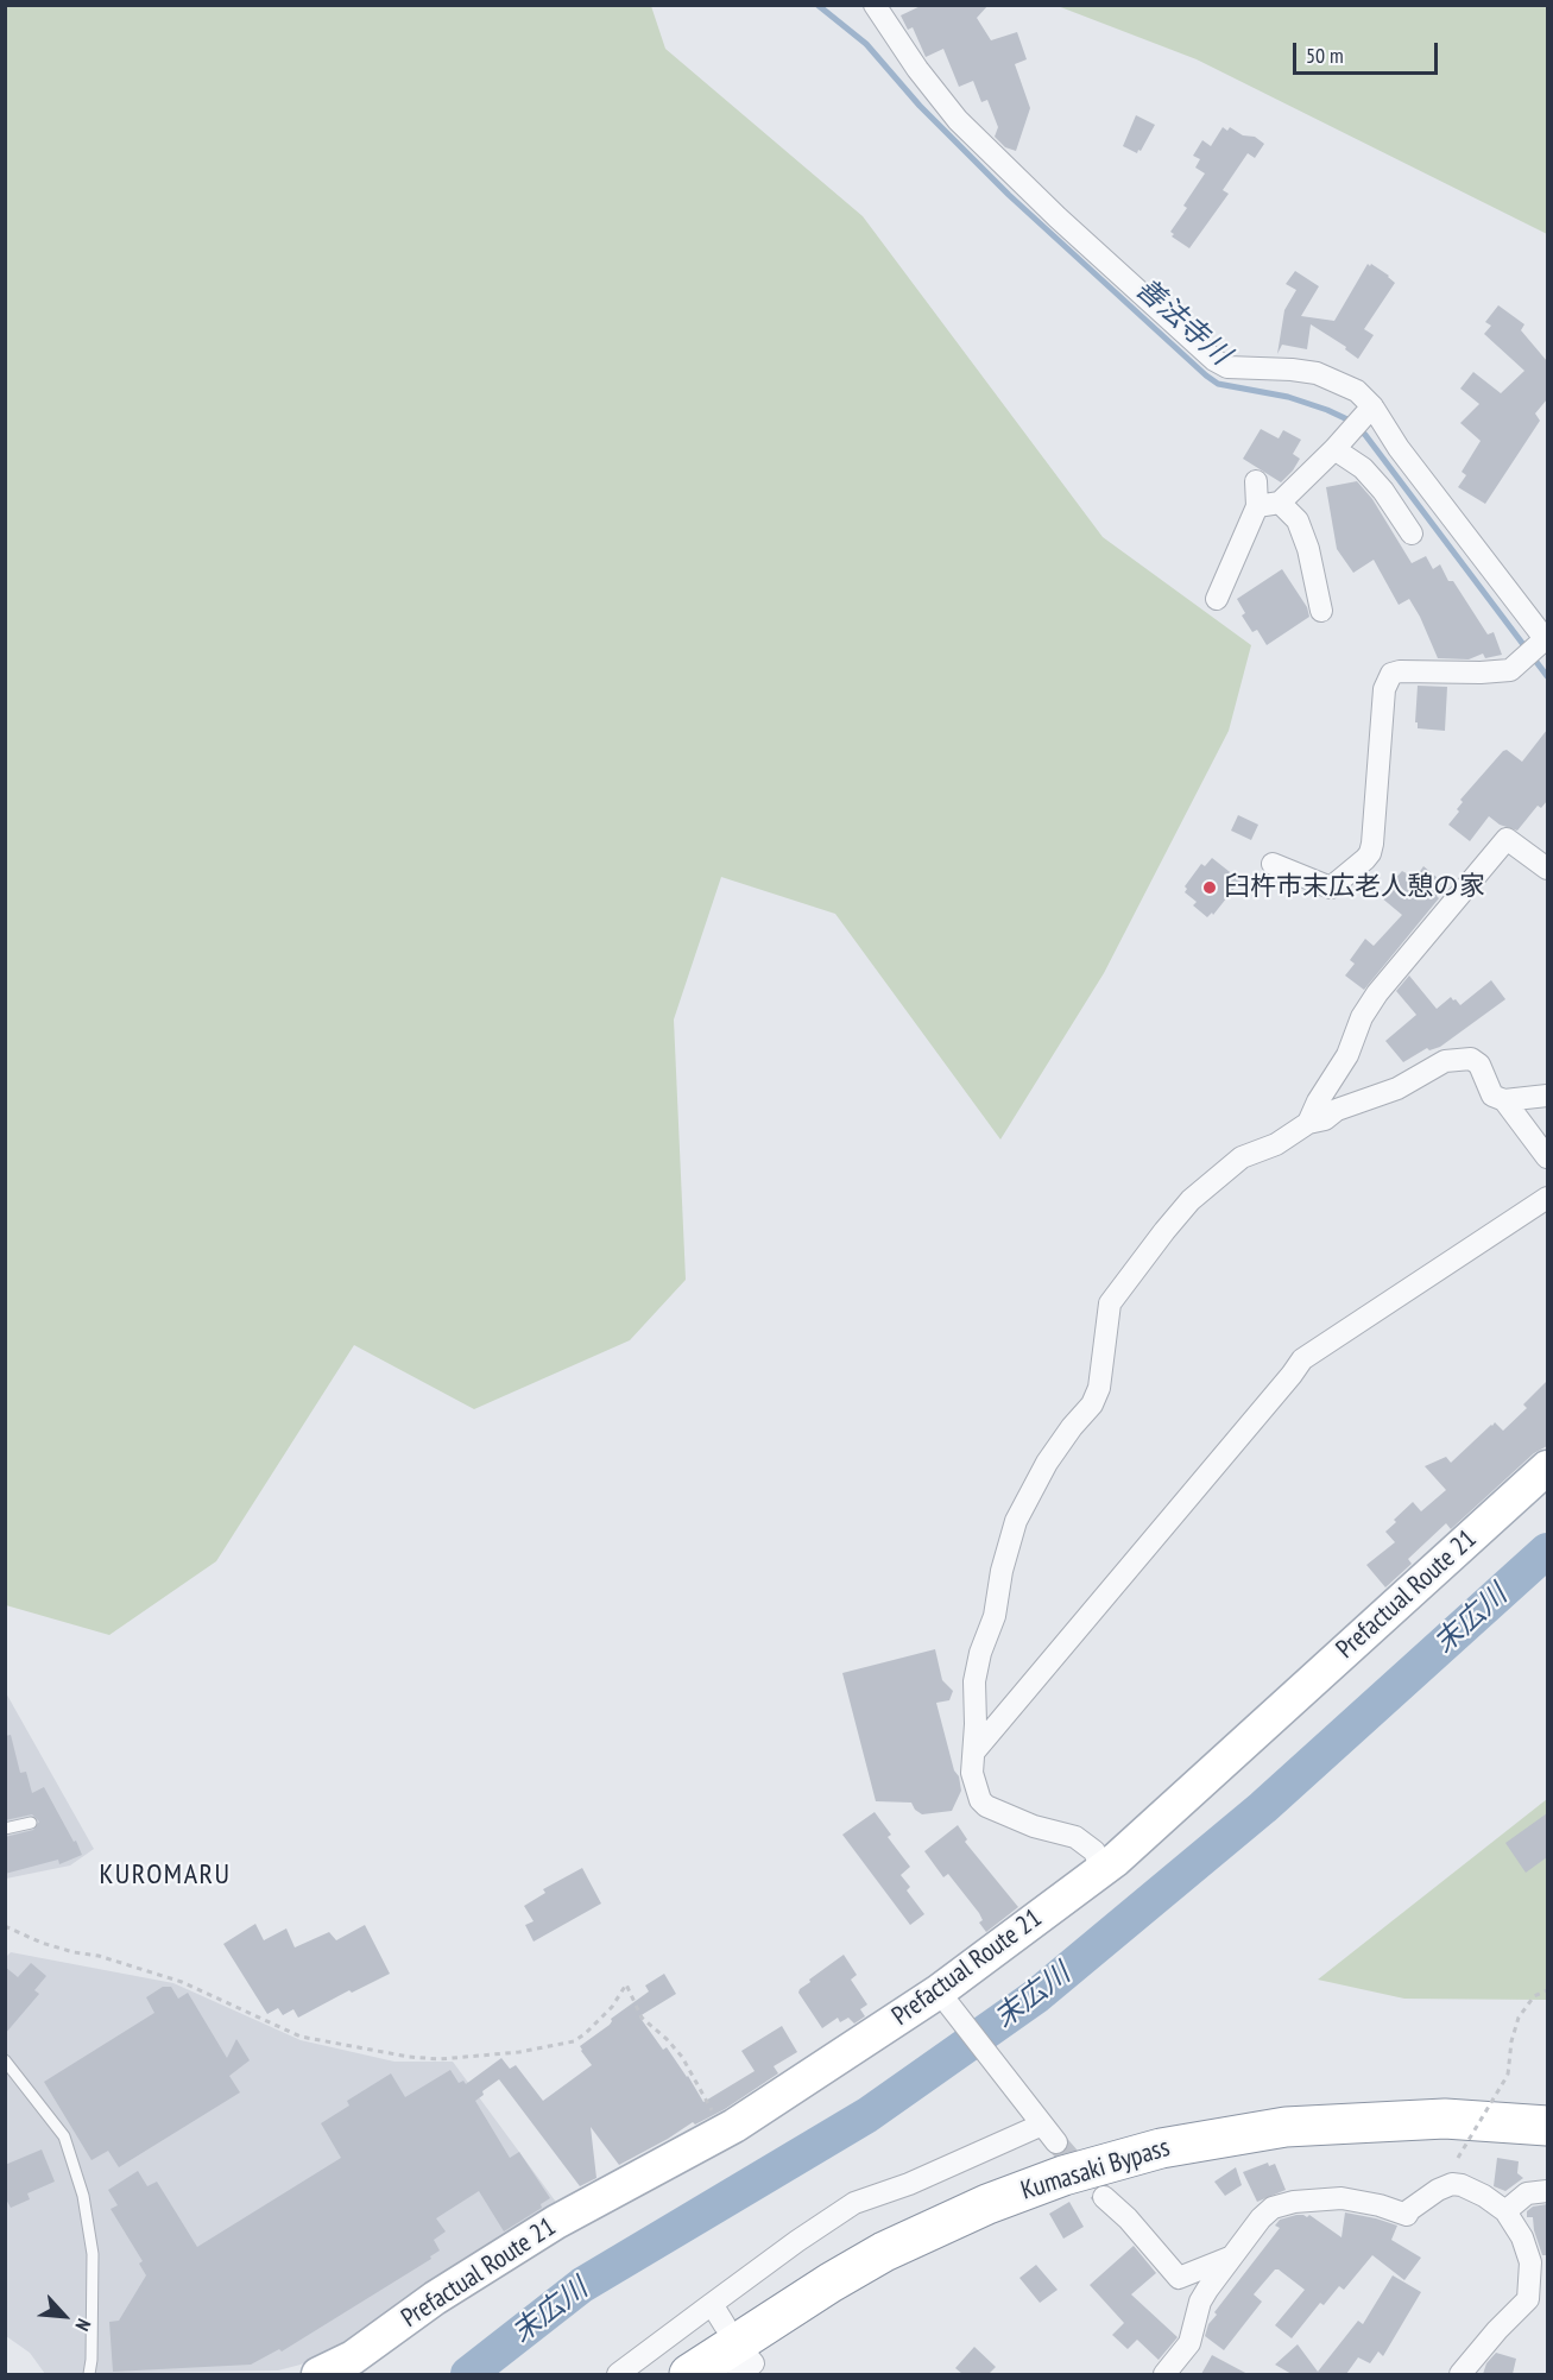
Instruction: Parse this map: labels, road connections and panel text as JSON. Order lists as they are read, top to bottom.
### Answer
{
  "streets": {
    "highway": ["Kumasaki Bypass"],
    "main road": ["Prefactual Route 21"]
  },
  "districts": ["KUROMARU"],
  "water": ["善法寺川", "末広川"],
  "places": ["臼杵市末広老人憩の家"],
  "scale_bar": "50 m",
  "north": "bottom right"
}
